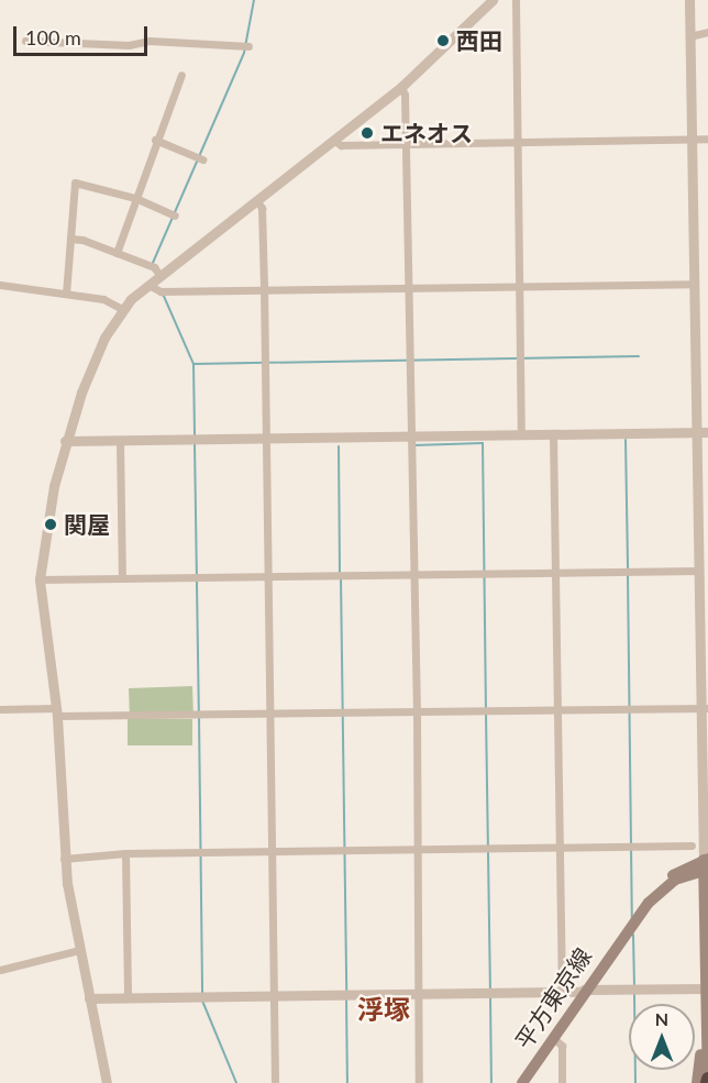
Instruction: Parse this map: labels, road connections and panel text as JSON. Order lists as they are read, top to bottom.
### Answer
{
  "streets": {
    "main road": ["平方東京線"]
  },
  "districts": ["浮塚"],
  "places": ["西田", "エネオス", "関屋"],
  "scale_bar": "100 m",
  "north": "top"
}
